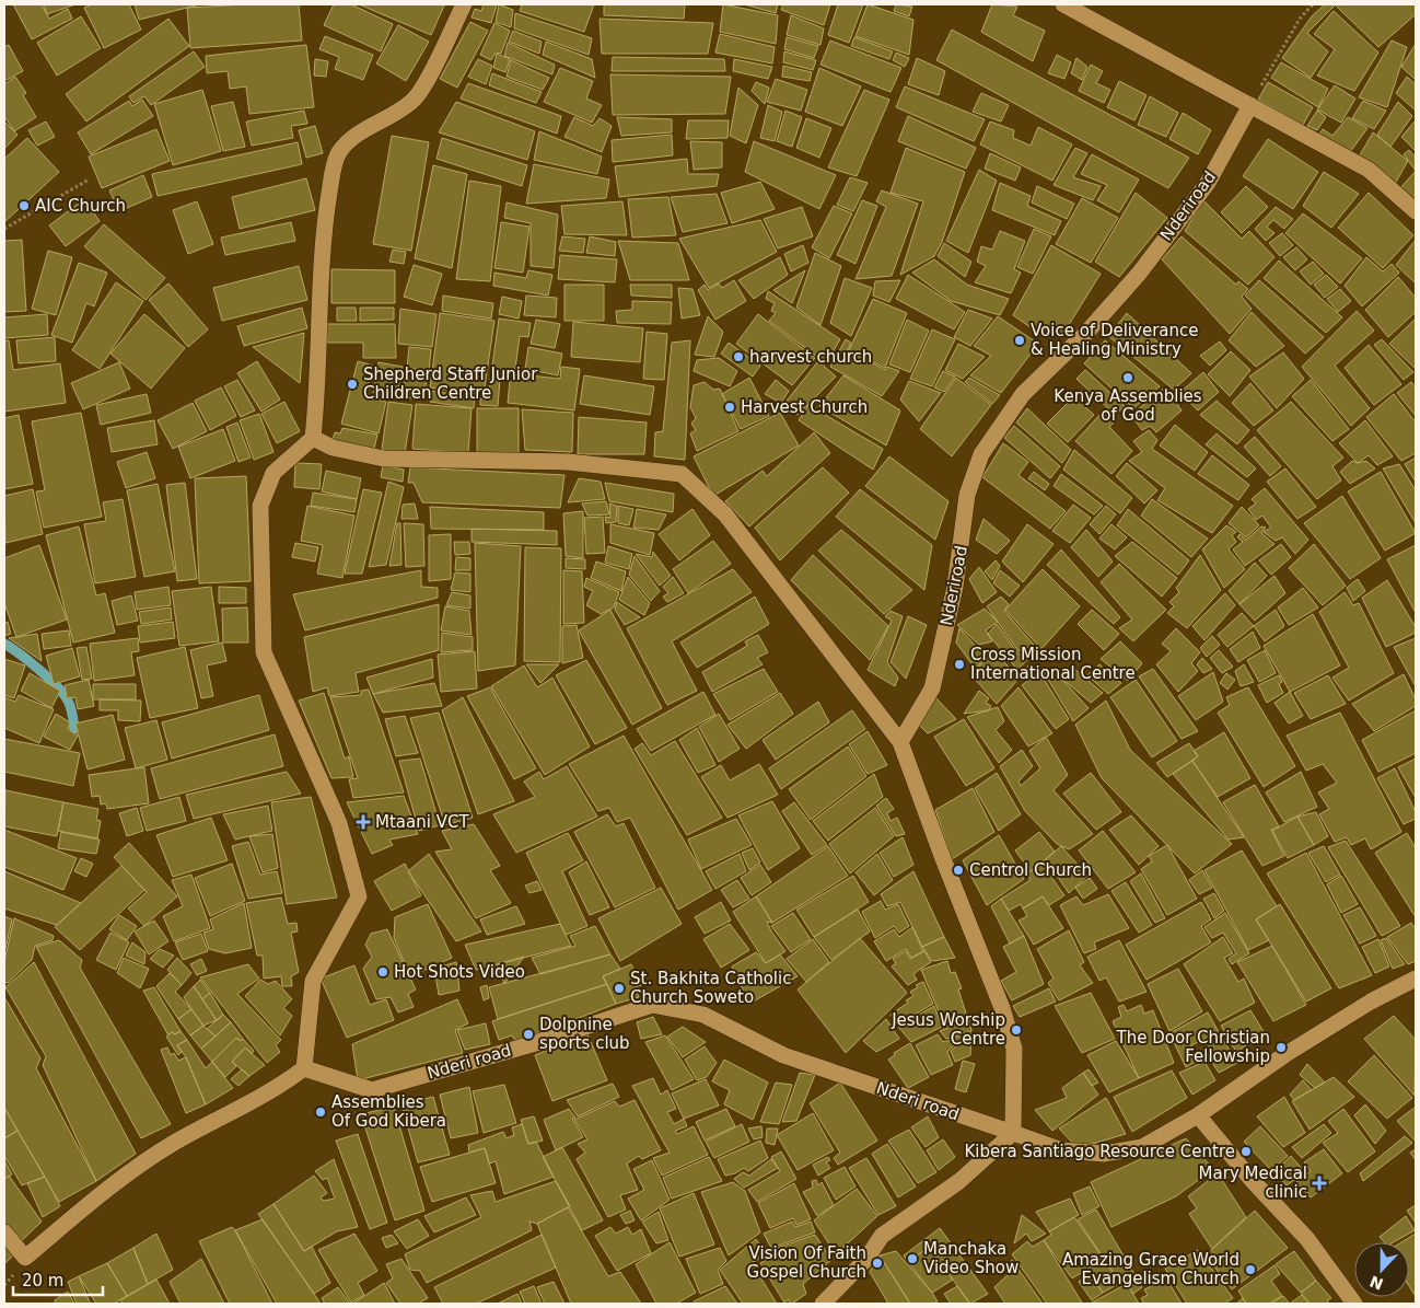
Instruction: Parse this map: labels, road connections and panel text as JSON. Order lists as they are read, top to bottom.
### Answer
{
  "streets": {
    "street": ["Nderiroad", "Nderi road"]
  },
  "places": {
    "other": [
      "AIC Church",
      "Voice of Deliverance & Healing Ministry",
      "harvest church",
      "Kenya Assemblies of God",
      "Shepherd Staff Junior Children Centre",
      "Harvest Church",
      "Cross Mission International Centre",
      "Centrol Church",
      "Hot Shots Video",
      "St. Bakhita Catholic Church Soweto",
      "Jesus Worship Centre",
      "Dolpnine sports club",
      "The Door Christian Fellowship",
      "Assemblies Of God Kibera",
      "Kibera Santiago Resource Centre",
      "Manchaka Video Show",
      "Vision Of Faith Gospel Church",
      "Amazing Grace World Evangelism Church"
    ],
    "health": ["Mtaani VCT", "Mary Medical clinic"]
  },
  "scale_bar": "20 m",
  "north": "bottom"
}
